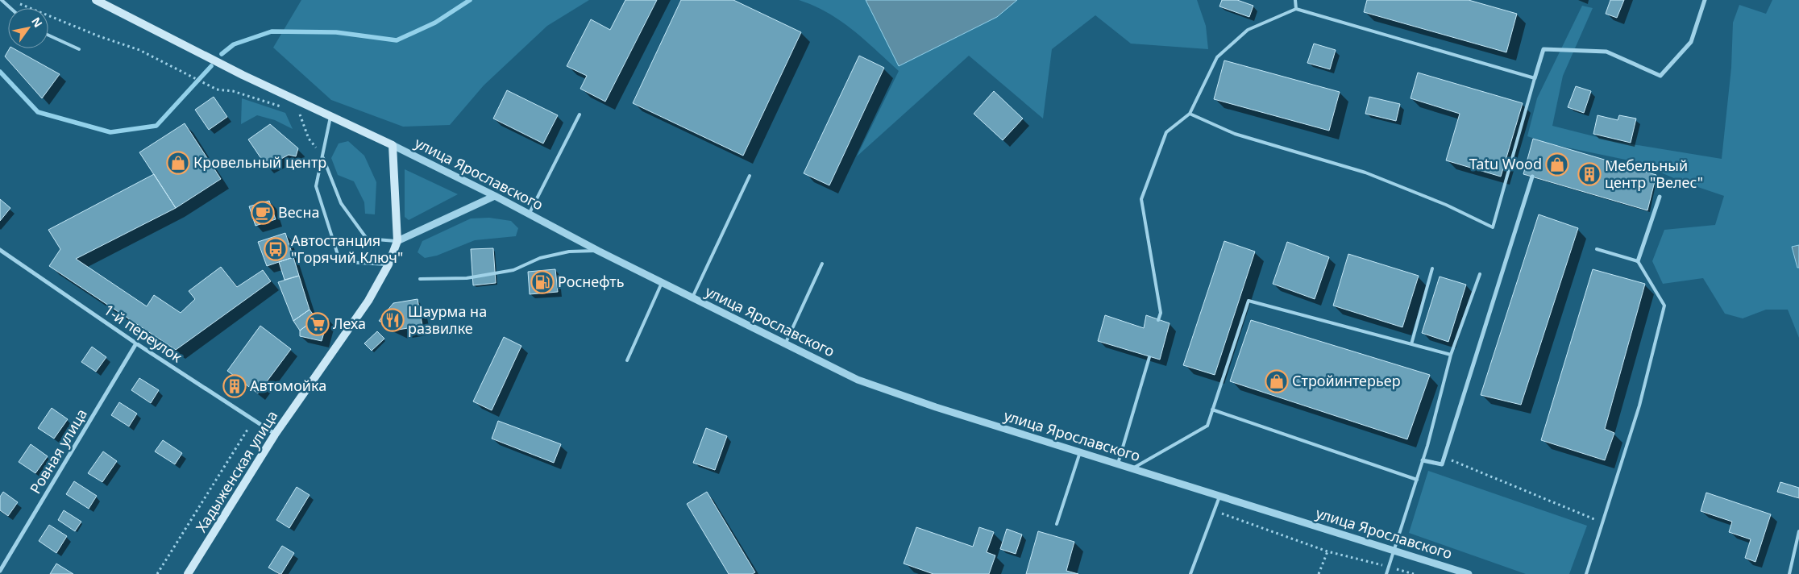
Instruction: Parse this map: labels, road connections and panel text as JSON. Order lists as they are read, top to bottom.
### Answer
{
  "streets": {
    "main road": ["улица Ярославского", "Хадыженская улица"],
    "street": ["1-й переулок", "Ровная улица"]
  },
  "crossings": [
    ["улица Ярославского", "Хадыженская улица"],
    ["1-й переулок", "Ровная улица"],
    ["1-й переулок", "Хадыженская улица"]
  ],
  "places": {
    "shop": ["Кровельный центр", "Tatu Wood", "Стройинтерьер"],
    "building": ["Мебельный центр \"Велес\"", "Автомойка"],
    "cafe": ["Весна"],
    "bus stop": ["Автостанция \"Горячий Ключ\""],
    "fuel station": ["Роснефть"],
    "restaurant": ["Шаурма на развилке"],
    "supermarket": ["Леха"]
  },
  "north": "top right"
}
